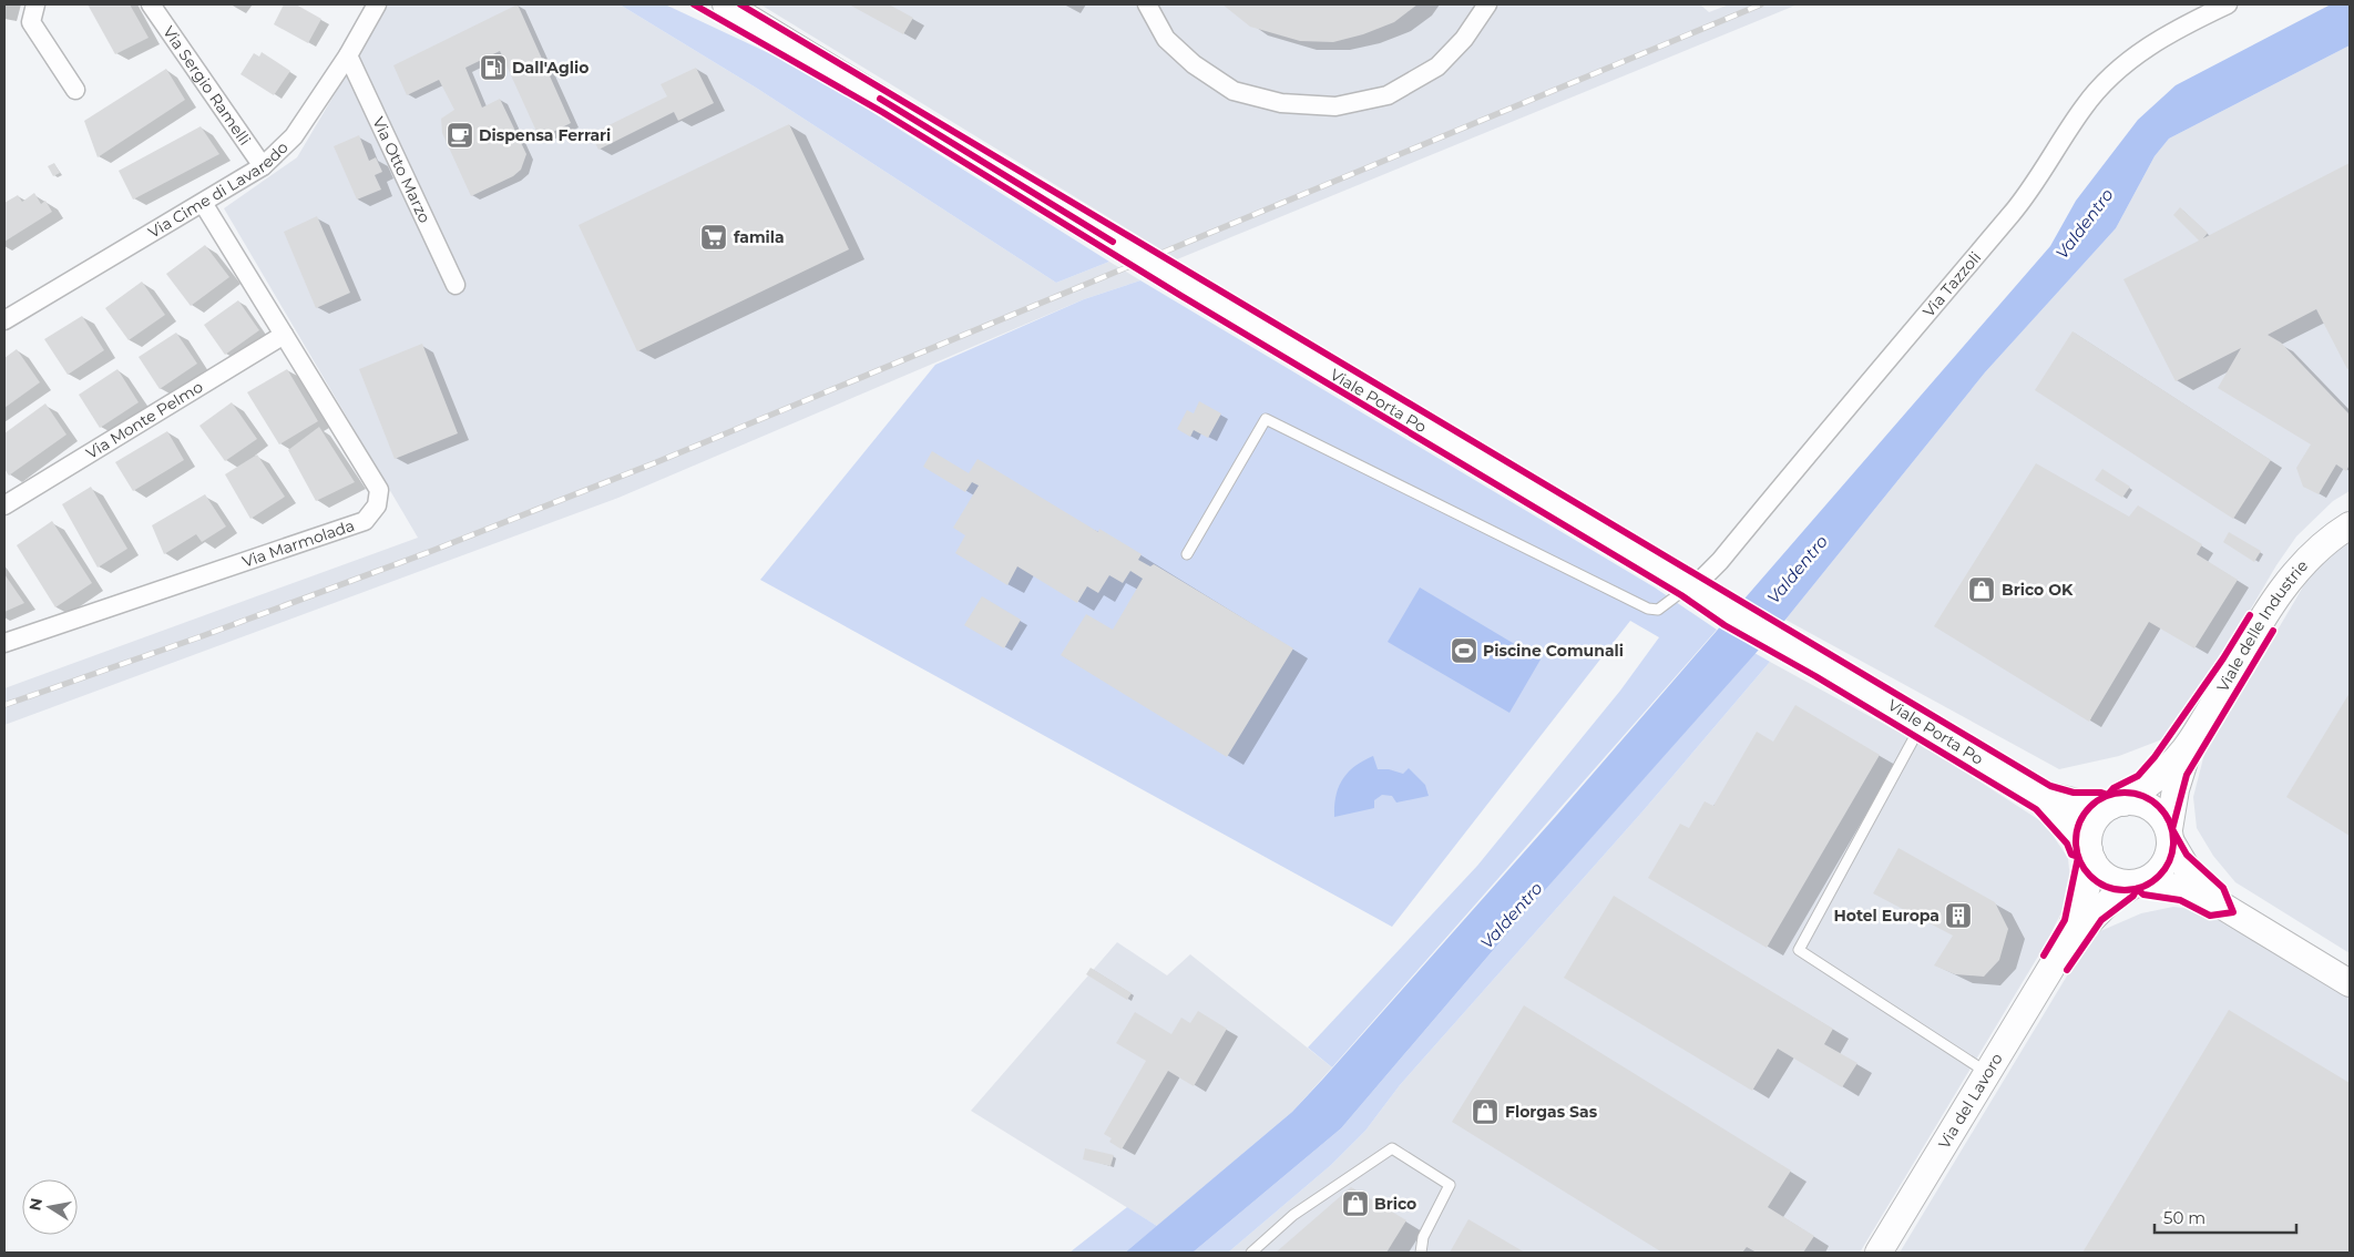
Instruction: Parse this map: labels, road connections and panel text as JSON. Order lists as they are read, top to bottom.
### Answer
{
  "streets": {
    "main road": ["Viale Porta Po", "Viale delle Industrie", "Via del Lavoro"],
    "street": [
      "Via Sergio Ramelli",
      "Via Otto Marzo",
      "Via Cime di Lavaredo",
      "Via Tazzoli",
      "Via Monte Pelmo",
      "Via Marmolada"
    ]
  },
  "crossings": [
    ["Via Sergio Ramelli", "Via Cime di Lavaredo"],
    ["Via Otto Marzo", "Via Cime di Lavaredo"],
    ["Via Cime di Lavaredo", "Via Marmolada"],
    ["Via Tazzoli", "Viale Porta Po"],
    ["Viale Porta Po", "Viale delle Industrie"],
    ["Via Monte Pelmo", "Via Marmolada"]
  ],
  "water": ["Valdentro"],
  "places": {
    "fuel station": ["Dall'Aglio"],
    "cafe": ["Dispensa Ferrari"],
    "supermarket": ["famila"],
    "shop": ["Brico OK", "Florgas Sas", "Brico"],
    "sports": ["Piscine Comunali"],
    "building": ["Hotel Europa"]
  },
  "scale_bar": "50 m",
  "north": "left"
}
